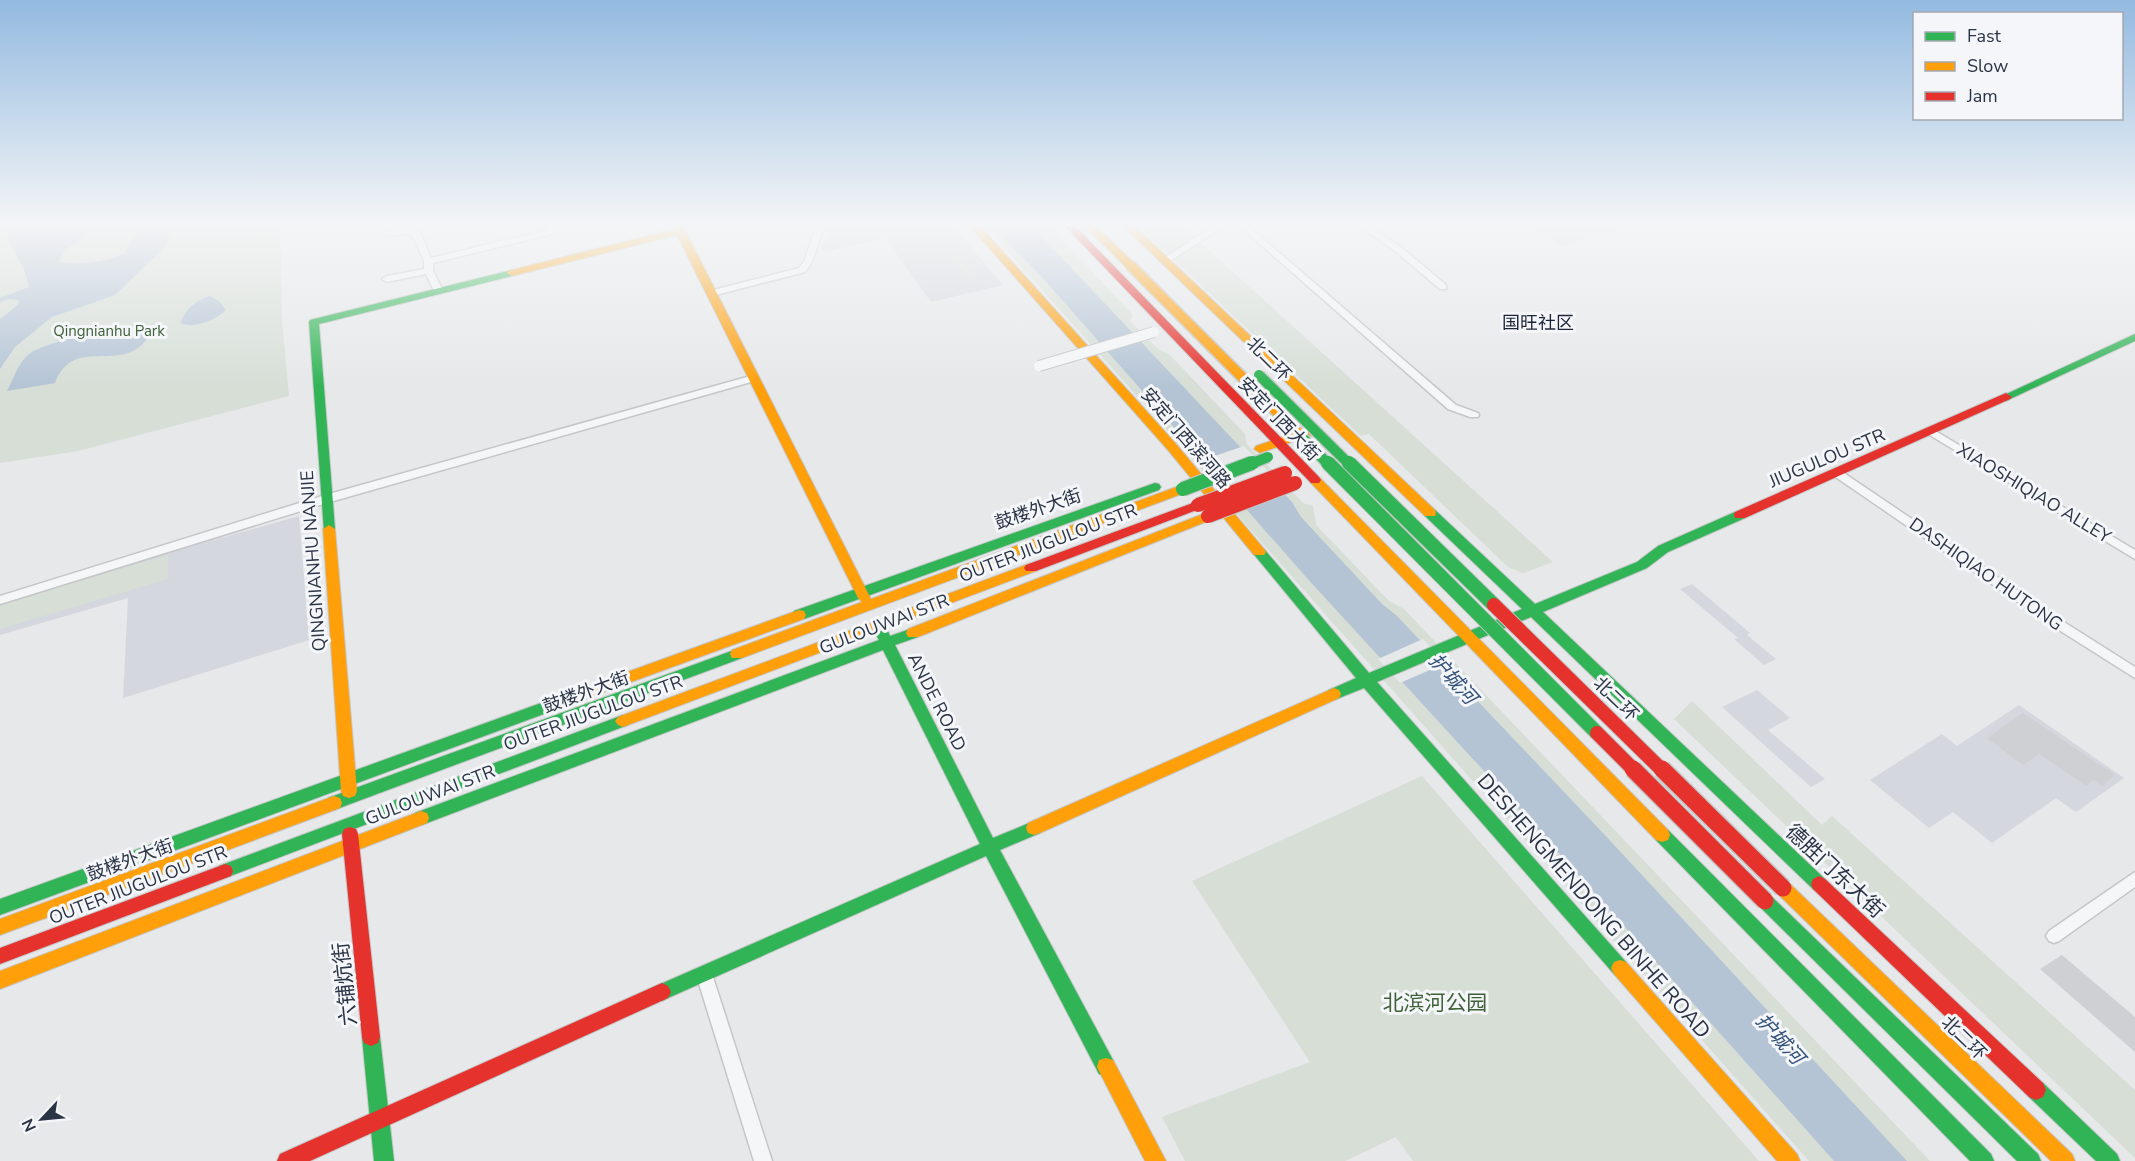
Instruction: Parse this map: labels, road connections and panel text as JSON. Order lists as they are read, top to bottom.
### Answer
{
  "streets": {
    "main road": [
      "北二环",
      "安定门西大街",
      "安定门西滨河路",
      "JIUGULOU STR",
      "鼓楼外大街",
      "OUTER JIUGULOU STR",
      "QINGNIANHU NANJIE",
      "GULOUWAI STR",
      "ANDE ROAD",
      "德胜门东大街",
      "DESHENGMENDONG BINHE ROAD",
      "六铺炕街"
    ],
    "street": ["XIAOSHIQIAO ALLEY", "DASHIQIAO HUTONG"]
  },
  "crossings": [
    ["安定门西大街", "JIUGULOU STR"],
    ["安定门西大街", "OUTER JIUGULOU STR"],
    ["安定门西大街", "GULOUWAI STR"],
    ["安定门西大街", "德胜门东大街"],
    ["安定门西滨河路", "JIUGULOU STR"],
    ["安定门西滨河路", "DESHENGMENDONG BINHE ROAD"],
    ["JIUGULOU STR", "XIAOSHIQIAO ALLEY"],
    ["JIUGULOU STR", "DASHIQIAO HUTONG"],
    ["JIUGULOU STR", "德胜门东大街"],
    ["JIUGULOU STR", "DESHENGMENDONG BINHE ROAD"],
    ["鼓楼外大街", "QINGNIANHU NANJIE"],
    ["鼓楼外大街", "ANDE ROAD"],
    ["OUTER JIUGULOU STR", "GULOUWAI STR"],
    ["OUTER JIUGULOU STR", "ANDE ROAD"],
    ["OUTER JIUGULOU STR", "六铺炕街"],
    ["GULOUWAI STR", "ANDE ROAD"],
    ["GULOUWAI STR", "六铺炕街"]
  ],
  "districts": ["国旺社区"],
  "water": ["护城河"],
  "parks": ["Qingnianhu Park", "北滨河公园"],
  "legend": ["Fast", "Slow", "Jam"],
  "north": "bottom left"
}
